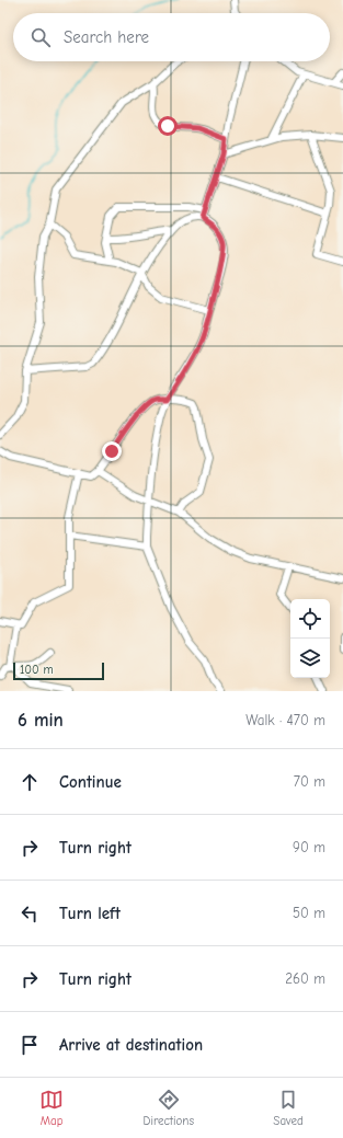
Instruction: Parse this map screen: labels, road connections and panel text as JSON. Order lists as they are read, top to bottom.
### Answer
{
  "scale_bar": "100 m",
  "page": {
    "search": "Search here",
    "scale": "100 m",
    "heading": ["6 min", "Walk · 470 m"],
    "list": [
      ["Continue", "70 m"],
      ["Turn right", "90 m"],
      ["Turn left", "50 m"],
      ["Turn right", "260 m"],
      "Arrive at destination"
    ],
    "nav": ["Map", "Directions", "Saved"]
  }
}
